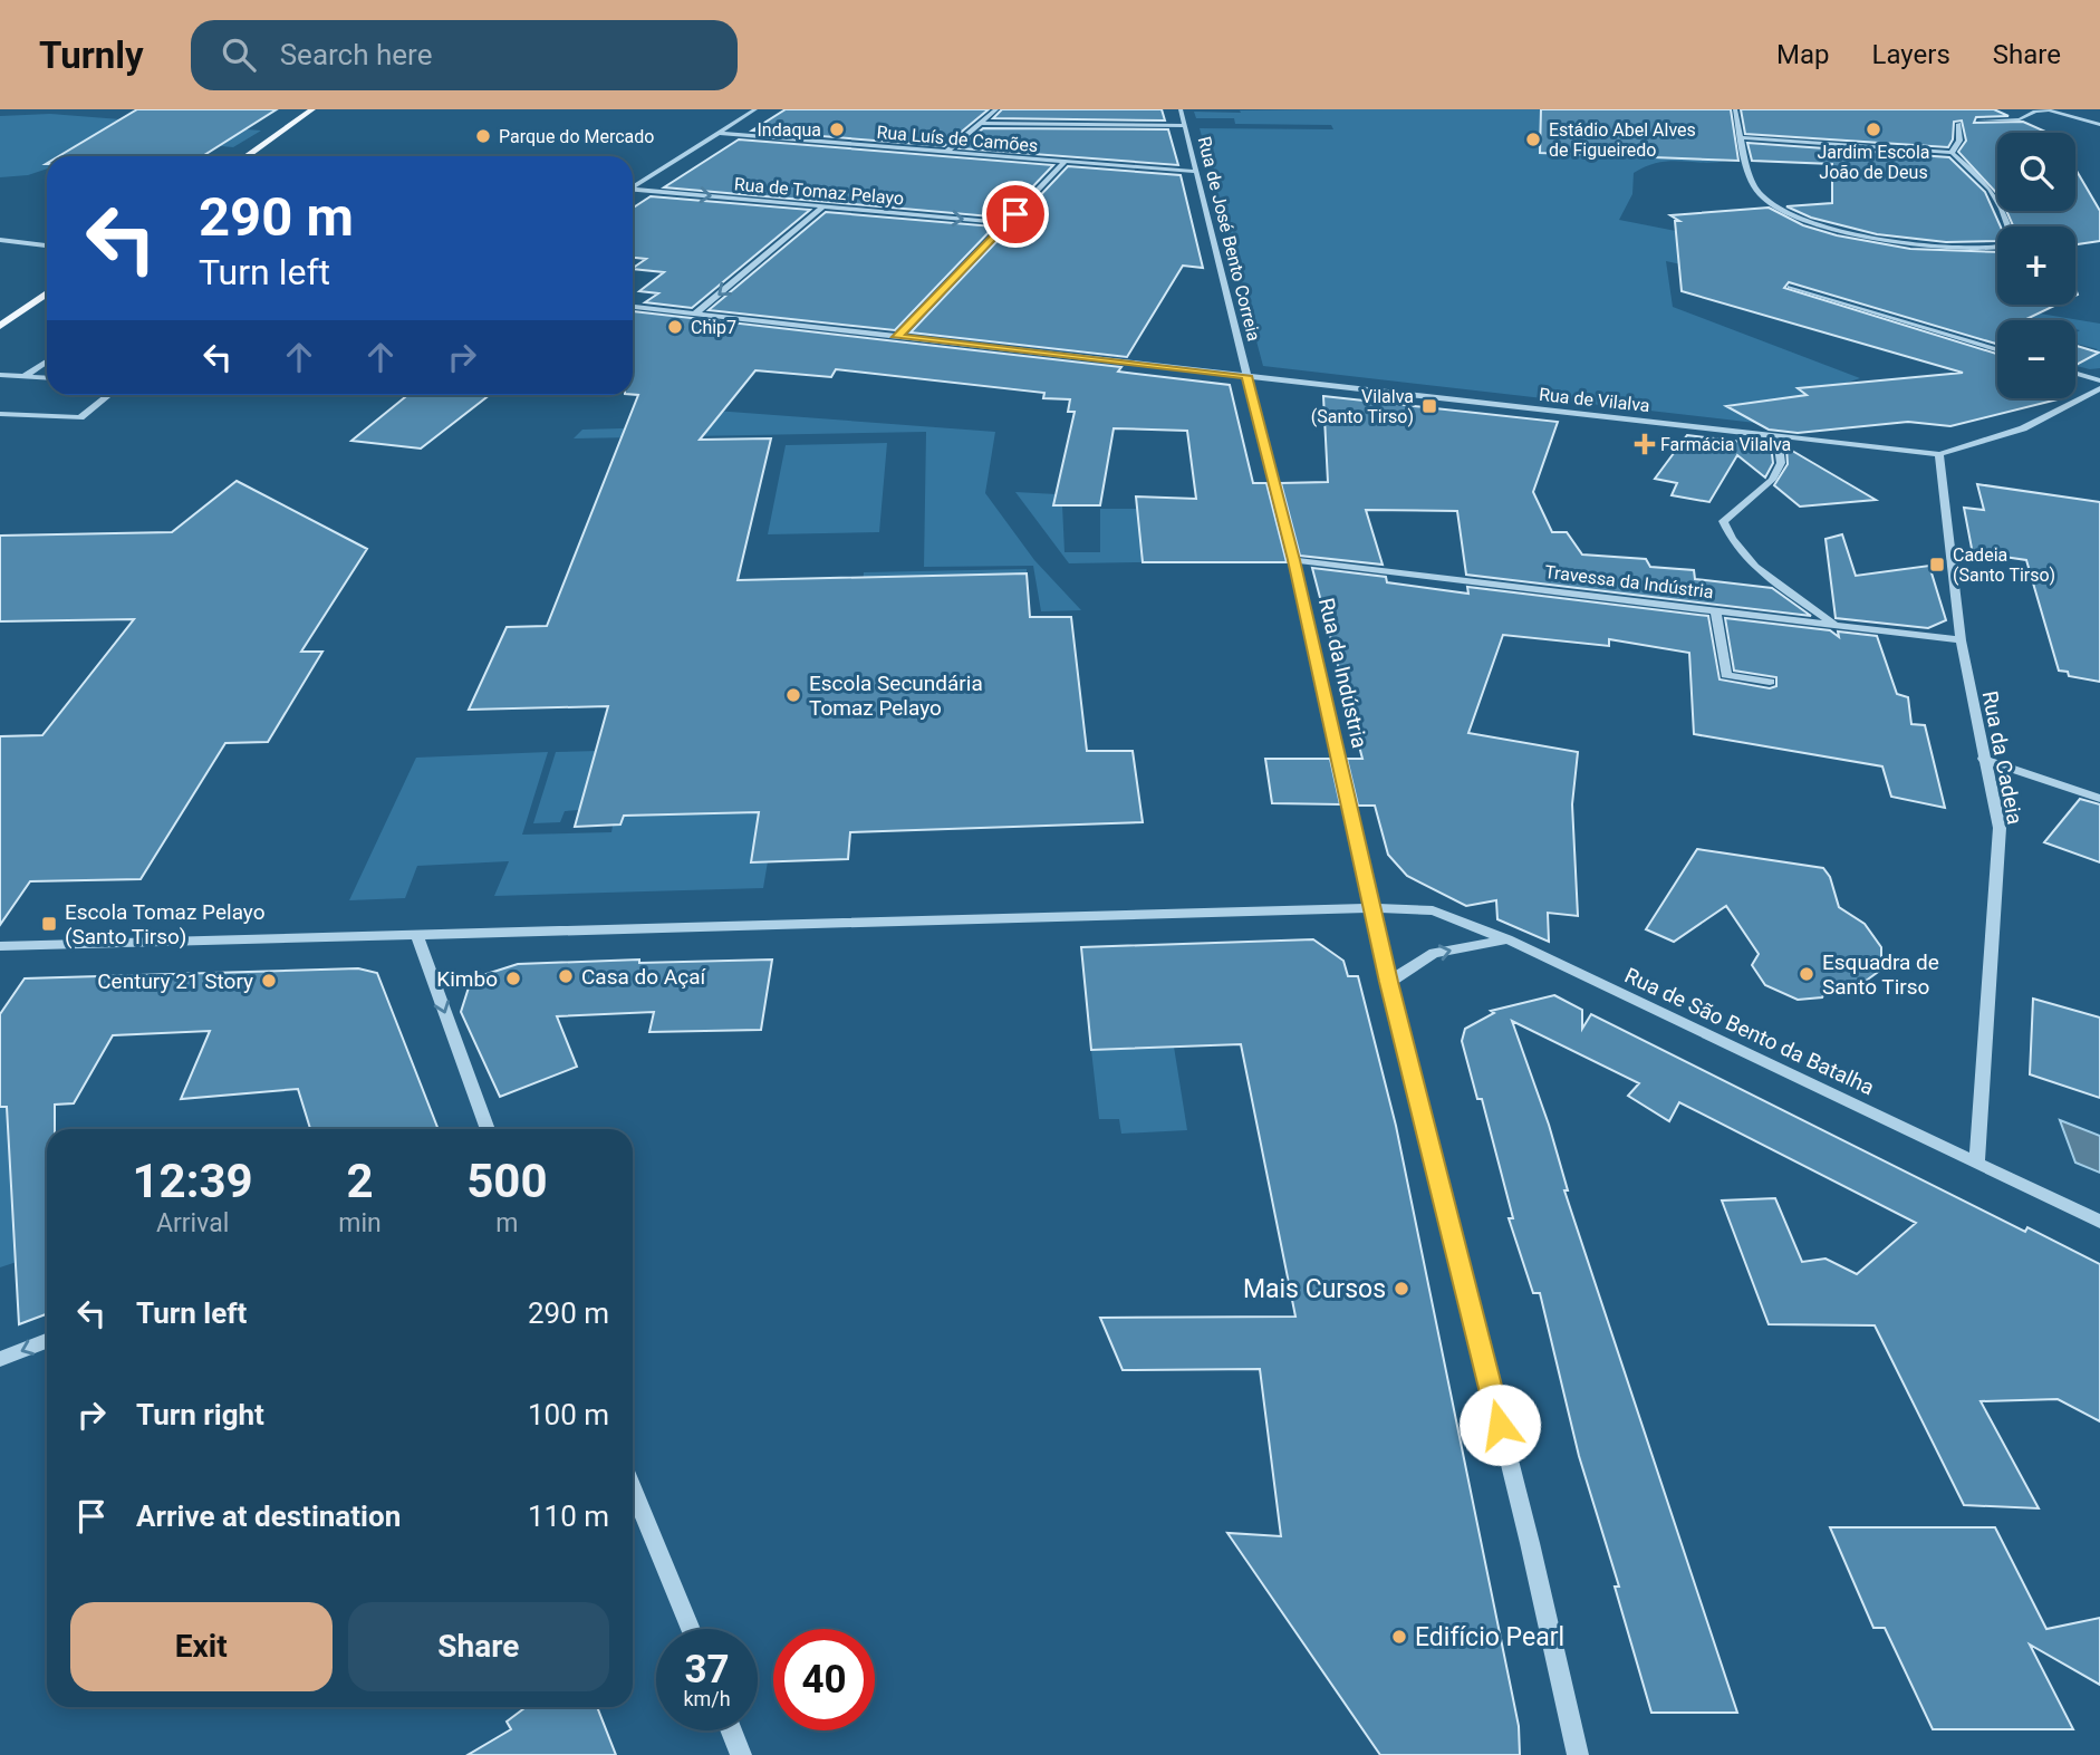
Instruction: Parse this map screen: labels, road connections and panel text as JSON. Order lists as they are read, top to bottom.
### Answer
{
  "streets": {
    "street": [
      "Rua Luís de Camões",
      "Rua de Tomaz Pelayo",
      "Rua de José Bento Correia",
      "Rua de Vilalva",
      "Travessa da Indústria",
      "Rua da Indústria",
      "Rua da Cadeia",
      "Rua de São Bento da Batalha"
    ]
  },
  "crossings": [
    ["Rua Luís de Camões", "Rua de José Bento Correia"],
    ["Rua de José Bento Correia", "Rua de Vilalva"],
    ["Rua de José Bento Correia", "Rua da Indústria"],
    ["Rua de Vilalva", "Rua da Indústria"],
    ["Rua de Vilalva", "Rua da Cadeia"],
    ["Travessa da Indústria", "Rua da Indústria"],
    ["Travessa da Indústria", "Rua da Cadeia"],
    ["Rua da Indústria", "Rua de São Bento da Batalha"],
    ["Rua da Cadeia", "Rua de São Bento da Batalha"]
  ],
  "one_way": ["Rua de Tomaz Pelayo"],
  "places": {
    "other": [
      "Indaqua",
      "Jardim Escola João de Deus",
      "Parque do Mercado",
      "Estádio Abel Alves de Figueiredo",
      "Chip7",
      "Escola Secundária Tomaz Pelayo",
      "Esquadra de Santo Tirso",
      "Casa do Açaí",
      "Kimbo",
      "Century 21 Story",
      "Mais Cursos",
      "Edifício Pearl"
    ],
    "transit": ["Vilalva (Santo Tirso)", "Cadeia (Santo Tirso)", "Escola Tomaz Pelayo (Santo Tirso)"],
    "health": ["Farmácia Vilalva"]
  },
  "page": {
    "header": "Turnly",
    "search": "Search here",
    "nav": ["Map", "Layers", "Share"],
    "map_buttons": ["+", "−"],
    "turn": ["290 m", "Turn left"],
    "eta": [
      "12:39",
      "Arrival",
      "2",
      "min",
      "500",
      "m"
    ],
    "list": [
      {
        "name": "Turn left",
        "value": "290 m"
      },
      {
        "name": "Turn right",
        "value": "100 m"
      },
      {
        "name": "Arrive at destination",
        "value": "110 m"
      }
    ],
    "buttons": ["Exit", "Share"],
    "speed": "37 km/h",
    "limit": "40"
  }
}
